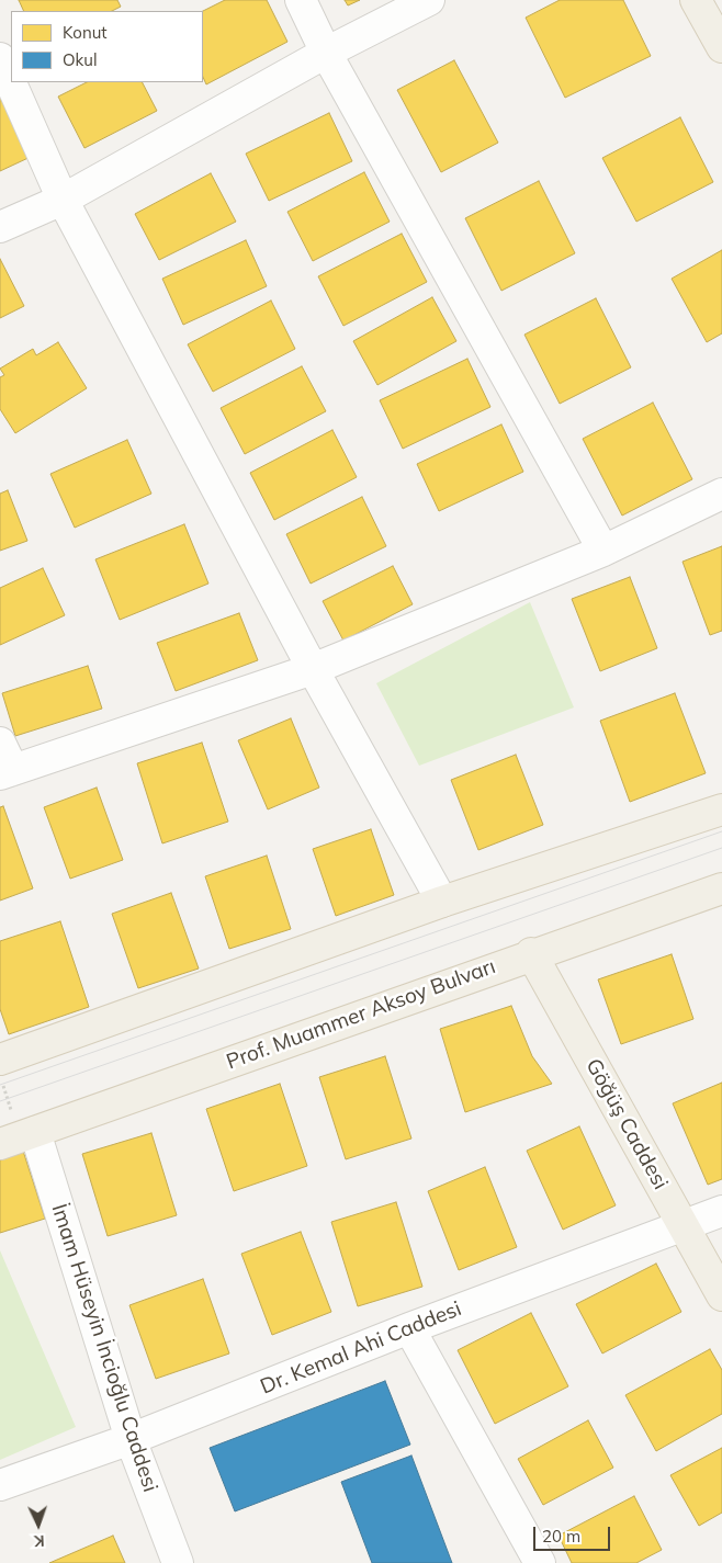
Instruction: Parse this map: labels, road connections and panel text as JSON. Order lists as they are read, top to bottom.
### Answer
{
  "streets": {
    "main road": ["Prof. Muammer Aksoy Bulvarı", "Göğüş Caddesi"],
    "street": ["İmam Hüseyin İncioğlu Caddesi", "Dr. Kemal Ahi Caddesi"]
  },
  "crossings": [
    ["Prof. Muammer Aksoy Bulvarı", "Göğüş Caddesi"],
    ["Prof. Muammer Aksoy Bulvarı", "İmam Hüseyin İncioğlu Caddesi"],
    ["Göğüş Caddesi", "Dr. Kemal Ahi Caddesi"],
    ["İmam Hüseyin İncioğlu Caddesi", "Dr. Kemal Ahi Caddesi"]
  ],
  "legend": ["Konut", "Okul"],
  "scale_bar": "20 m",
  "north": "bottom"
}
